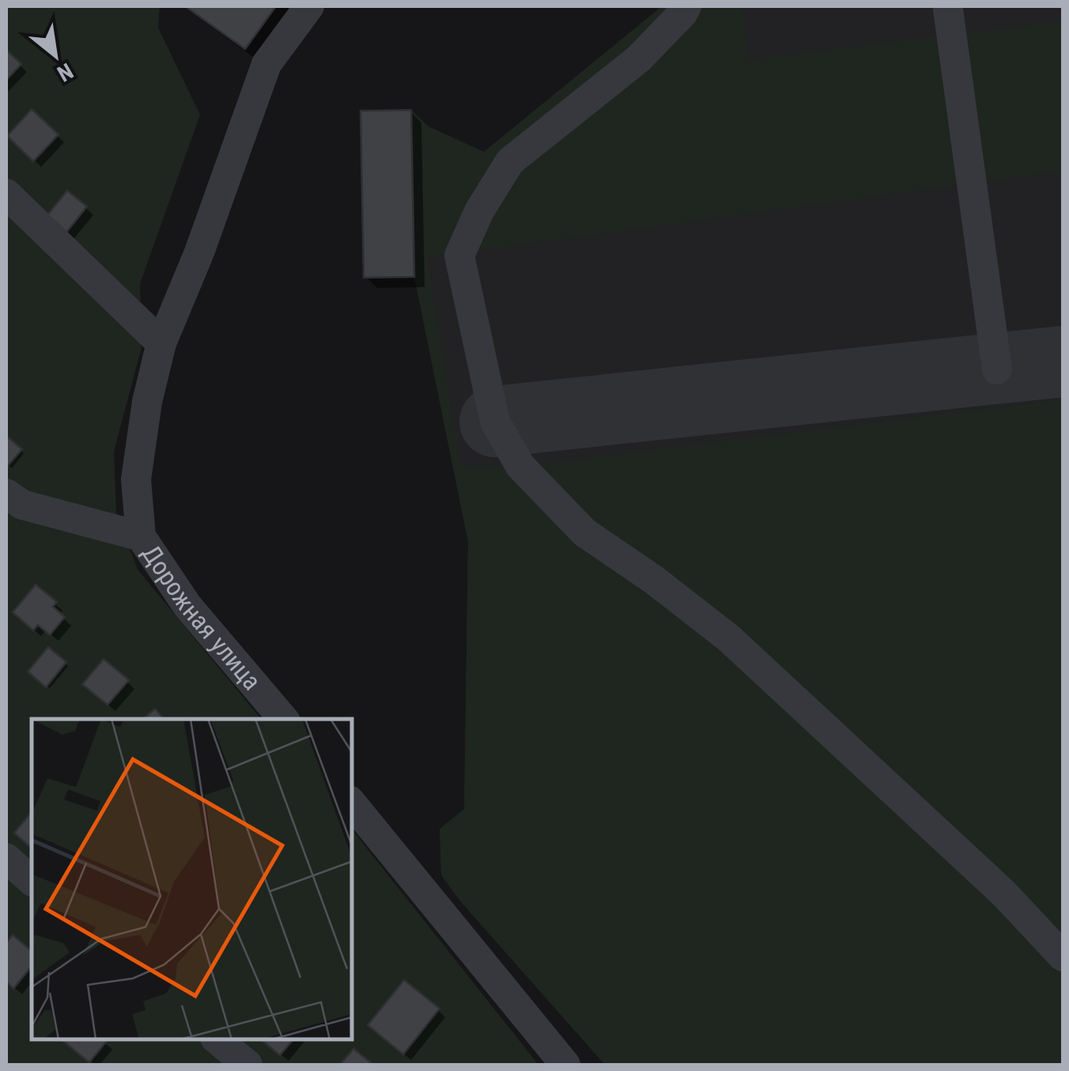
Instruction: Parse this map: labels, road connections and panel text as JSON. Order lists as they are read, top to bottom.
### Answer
{
  "streets": {
    "street": ["Дорожная улица"]
  },
  "north": "bottom right"
}
